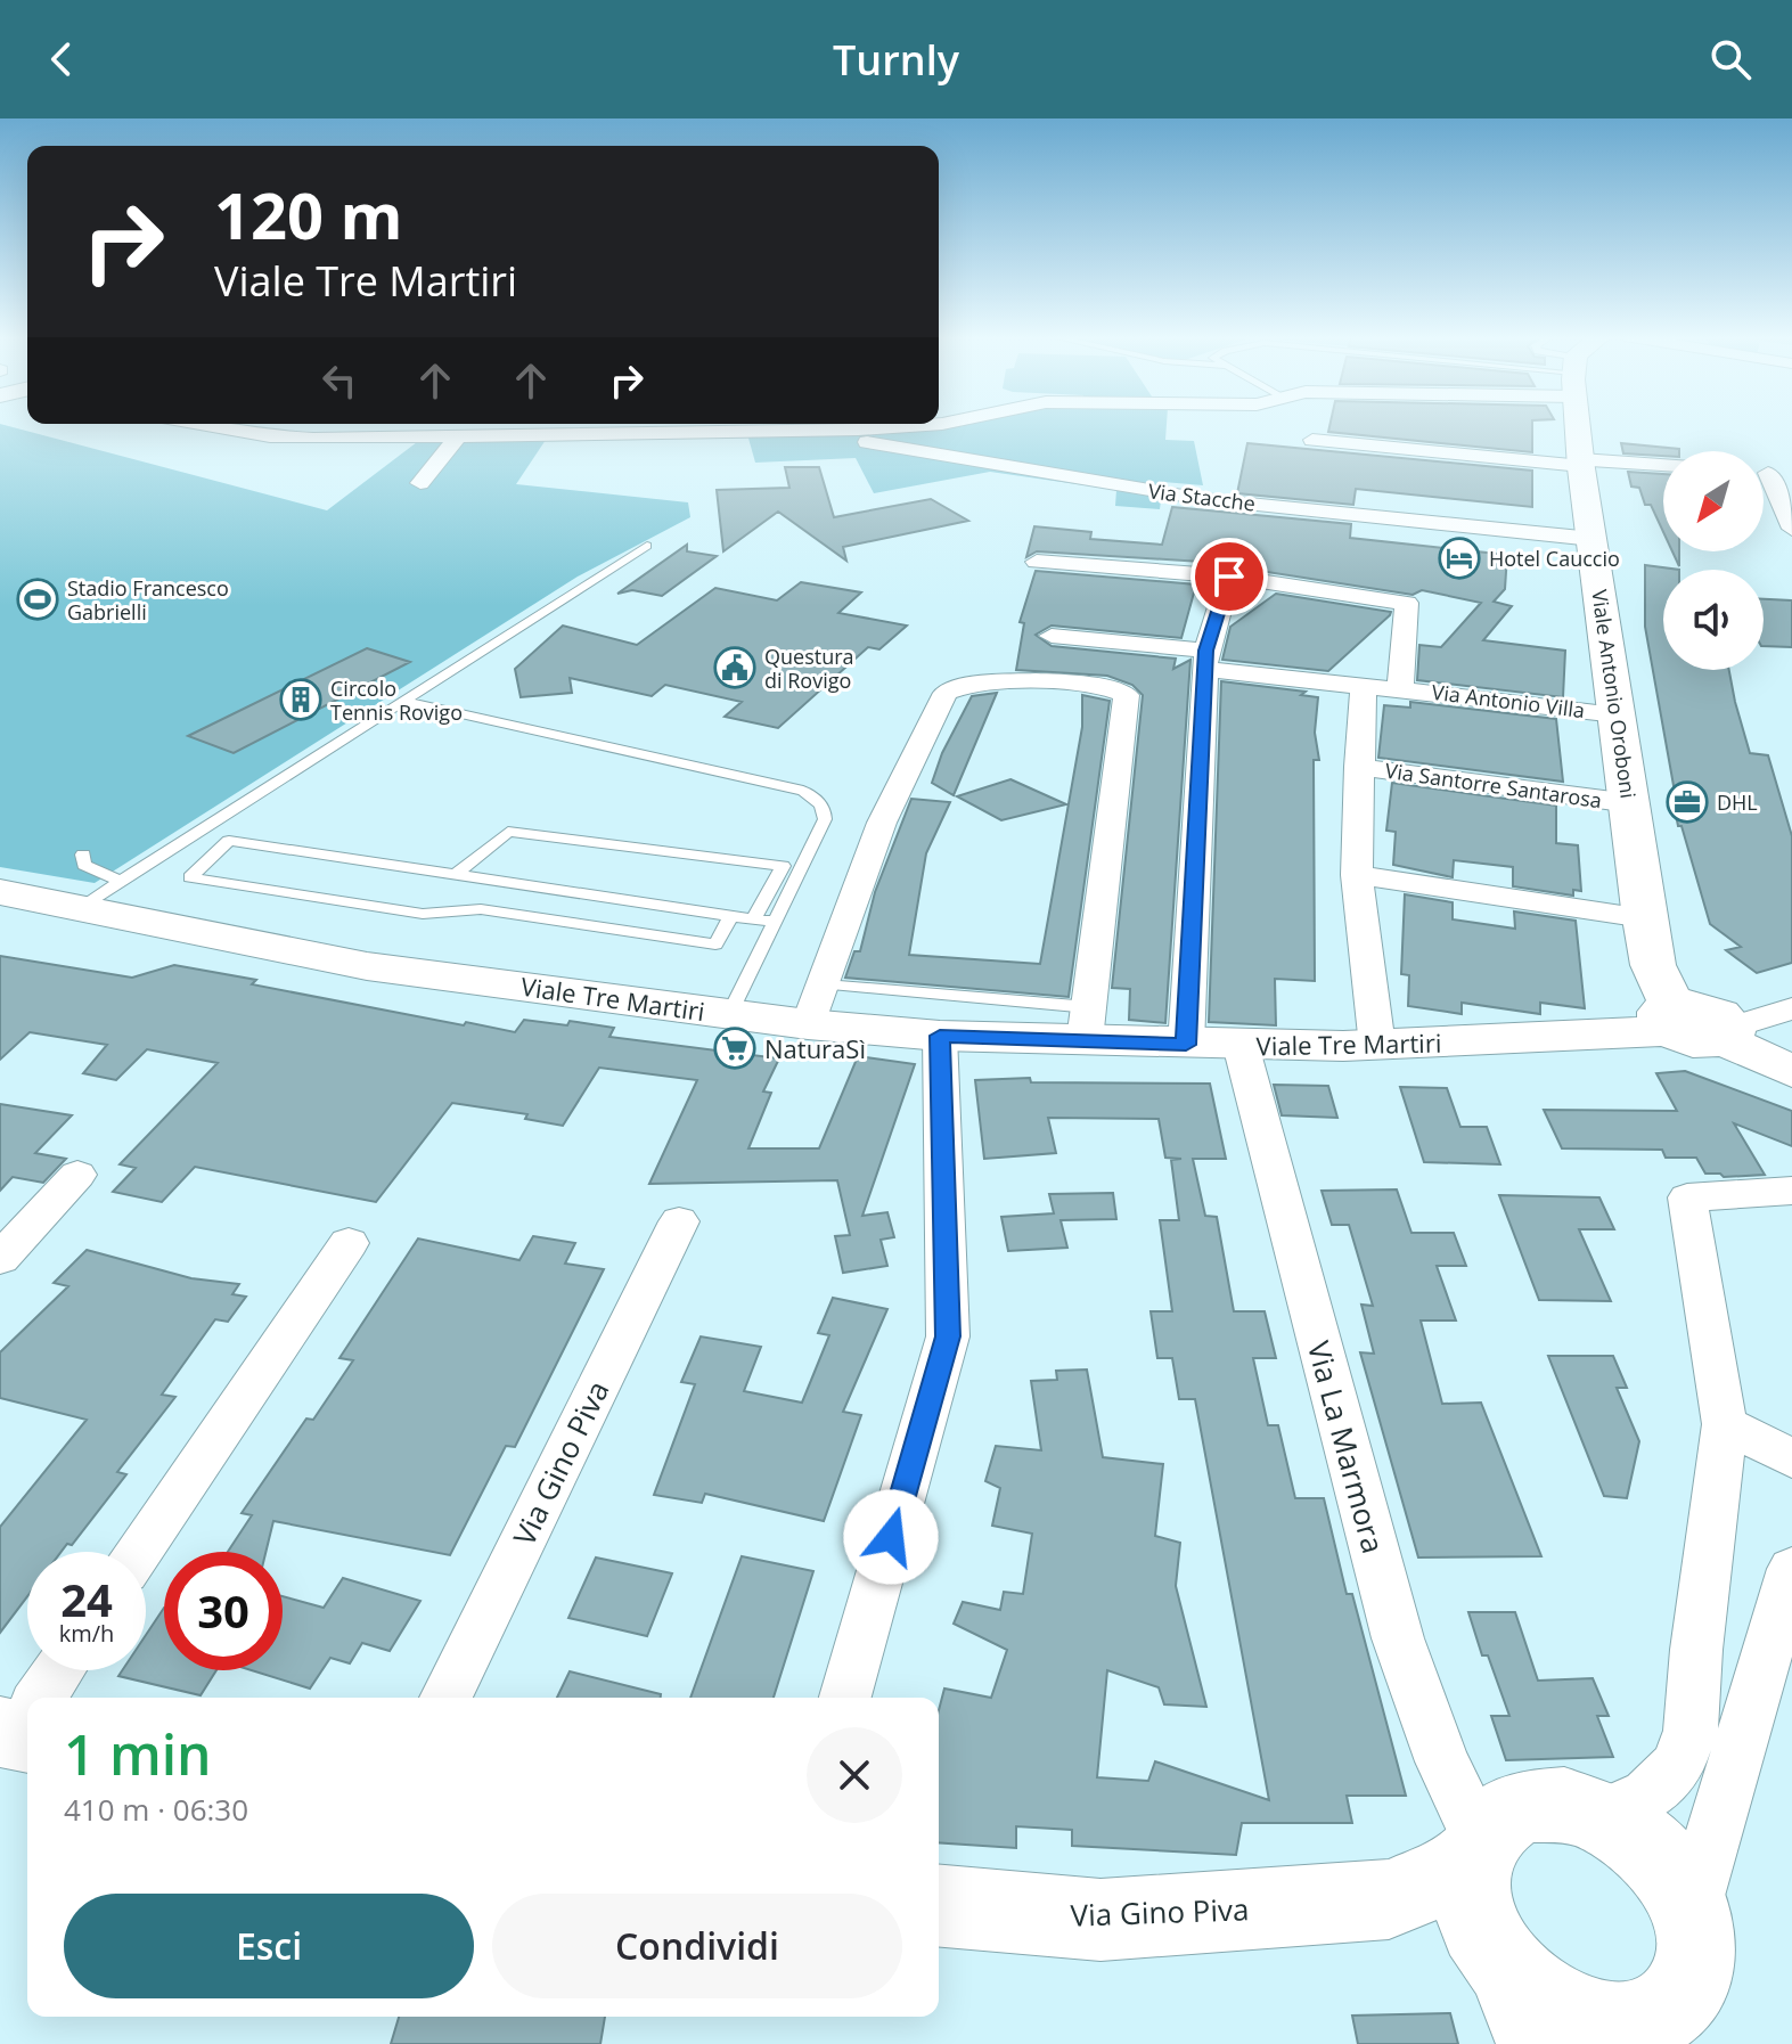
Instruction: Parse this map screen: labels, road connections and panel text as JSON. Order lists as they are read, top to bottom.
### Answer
{
  "streets": {
    "street": [
      "Via Stacche",
      "Viale Antonio Oroboni",
      "Via Antonio Villa",
      "Via Santorre Santarosa",
      "Viale Tre Martiri",
      "Via La Marmora",
      "Via Gino Piva"
    ]
  },
  "crossings": [
    ["Via Stacche", "Viale Antonio Oroboni"],
    ["Viale Antonio Oroboni", "Via Antonio Villa"],
    ["Viale Antonio Oroboni", "Via Santorre Santarosa"],
    ["Viale Antonio Oroboni", "Viale Tre Martiri"],
    ["Via Antonio Villa", "Via Santorre Santarosa"],
    ["Via Santorre Santarosa", "Viale Tre Martiri"],
    ["Viale Tre Martiri", "Via La Marmora"]
  ],
  "places": {
    "hotel": ["Hotel Cauccio"],
    "sports": ["Stadio Francesco Gabrielli"],
    "public building": ["Questura di Rovigo"],
    "building": ["Circolo Tennis Rovigo"],
    "office": ["DHL"],
    "supermarket": ["NaturaSì"]
  },
  "north": "bottom left",
  "page": {
    "header": "Turnly",
    "turn": ["120 m", "Viale Tre Martiri"],
    "speed": "24 km/h",
    "limit": "30",
    "heading": ["1 min", "410 m · 06:30"],
    "buttons": ["Esci", "Condividi"]
  }
}
